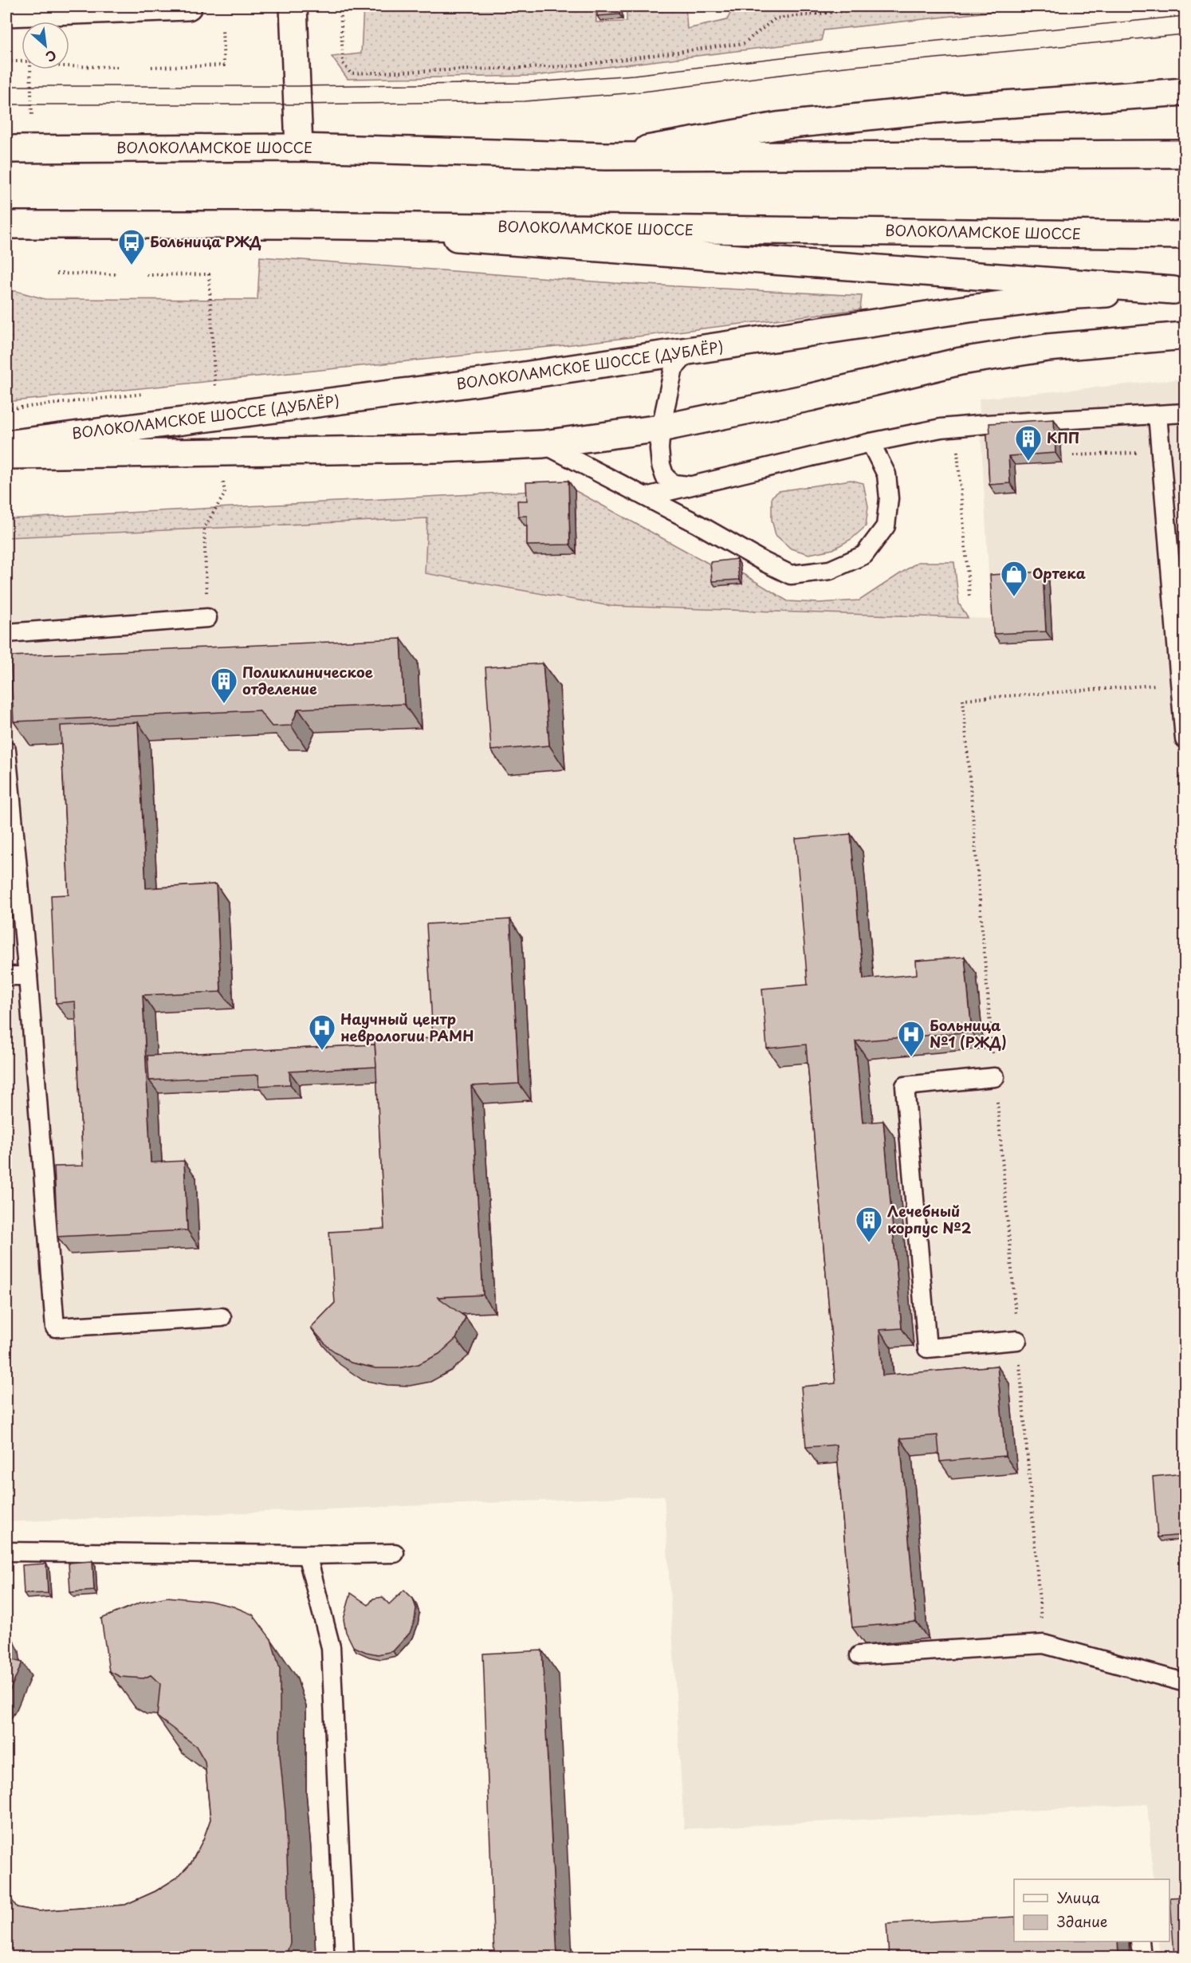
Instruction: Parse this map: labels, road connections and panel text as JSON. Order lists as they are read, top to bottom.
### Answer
{
  "streets": {
    "main road": ["ВОЛОКОЛАМСКОЕ ШОССЕ", "ВОЛОКОЛАМСКОЕ ШОССЕ (ДУБЛЁР)"]
  },
  "crossings": [
    ["ВОЛОКОЛАМСКОЕ ШОССЕ", "ВОЛОКОЛАМСКОЕ ШОССЕ (ДУБЛЁР)"]
  ],
  "places": {
    "bus stop": ["Больница РЖД"],
    "building": ["КПП", "Поликлиническое отделение", "Лечебный корпус №2"],
    "shop": ["Ортека"],
    "hospital": ["Научный центр неврологии РАМН", "Больница №1 (РЖД)"]
  },
  "legend": ["Улица", "Здание"],
  "north": "bottom right"
}
